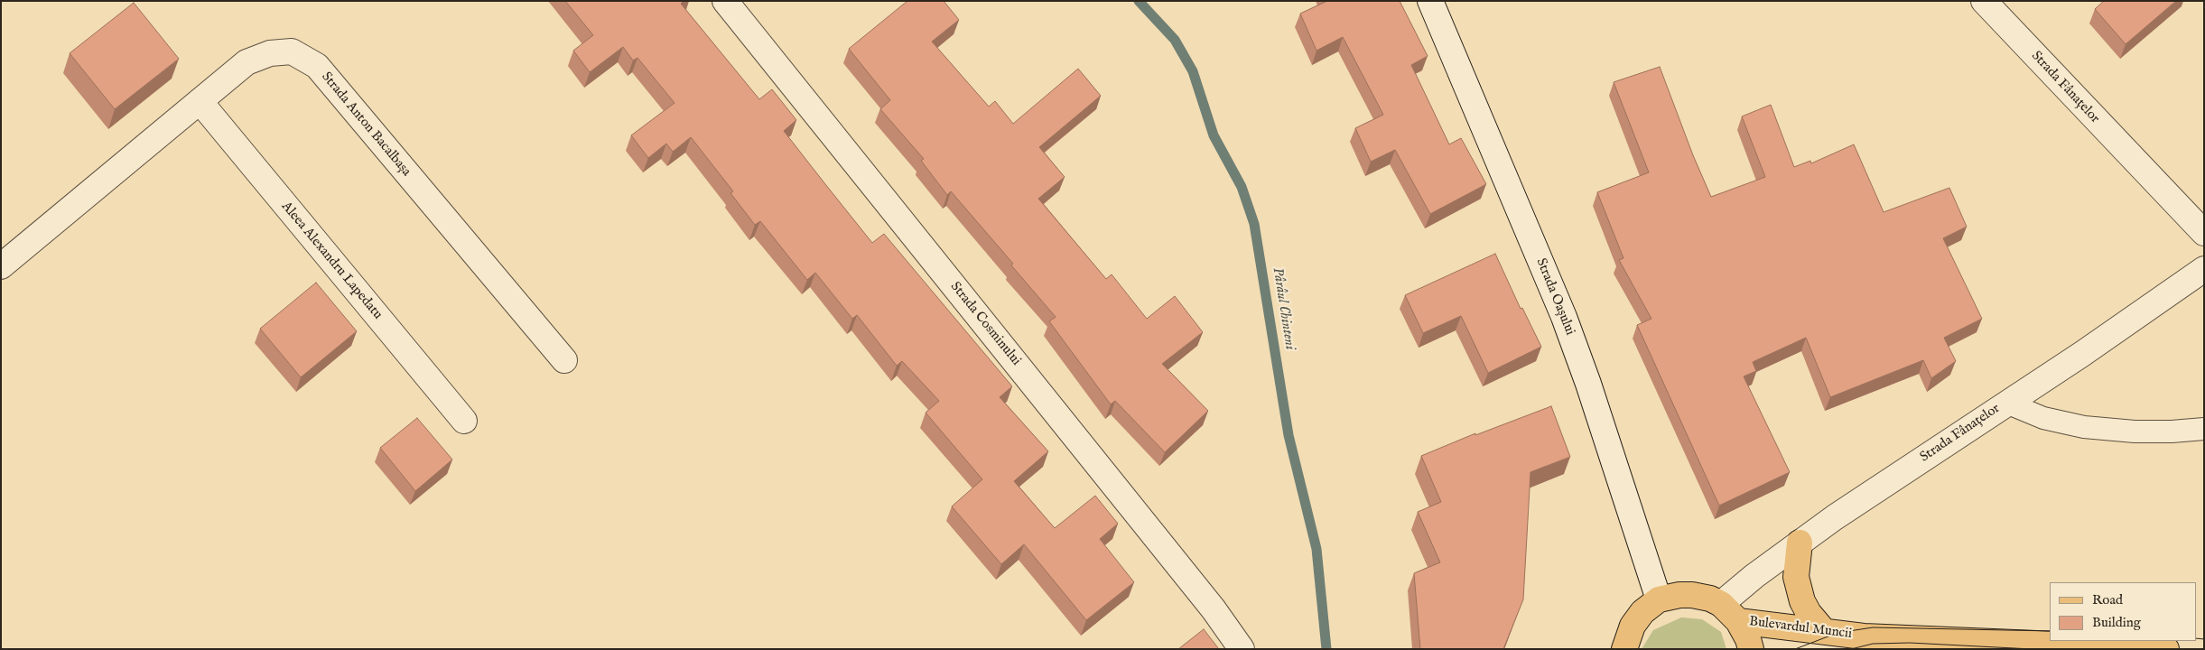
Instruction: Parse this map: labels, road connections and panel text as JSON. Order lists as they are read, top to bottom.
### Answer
{
  "streets": {
    "main road": ["Bulevardul Muncii"],
    "street": [
      "Strada Fânațelor",
      "Strada Anton Bacalbașa",
      "Aleea Alexandru Lapedatu",
      "Strada Oașului",
      "Strada Cosminului"
    ]
  },
  "crossings": [
    ["Strada Anton Bacalbașa", "Aleea Alexandru Lapedatu"]
  ],
  "water": ["Pârâul Chinteni"],
  "legend": ["Road", "Building"]
}
